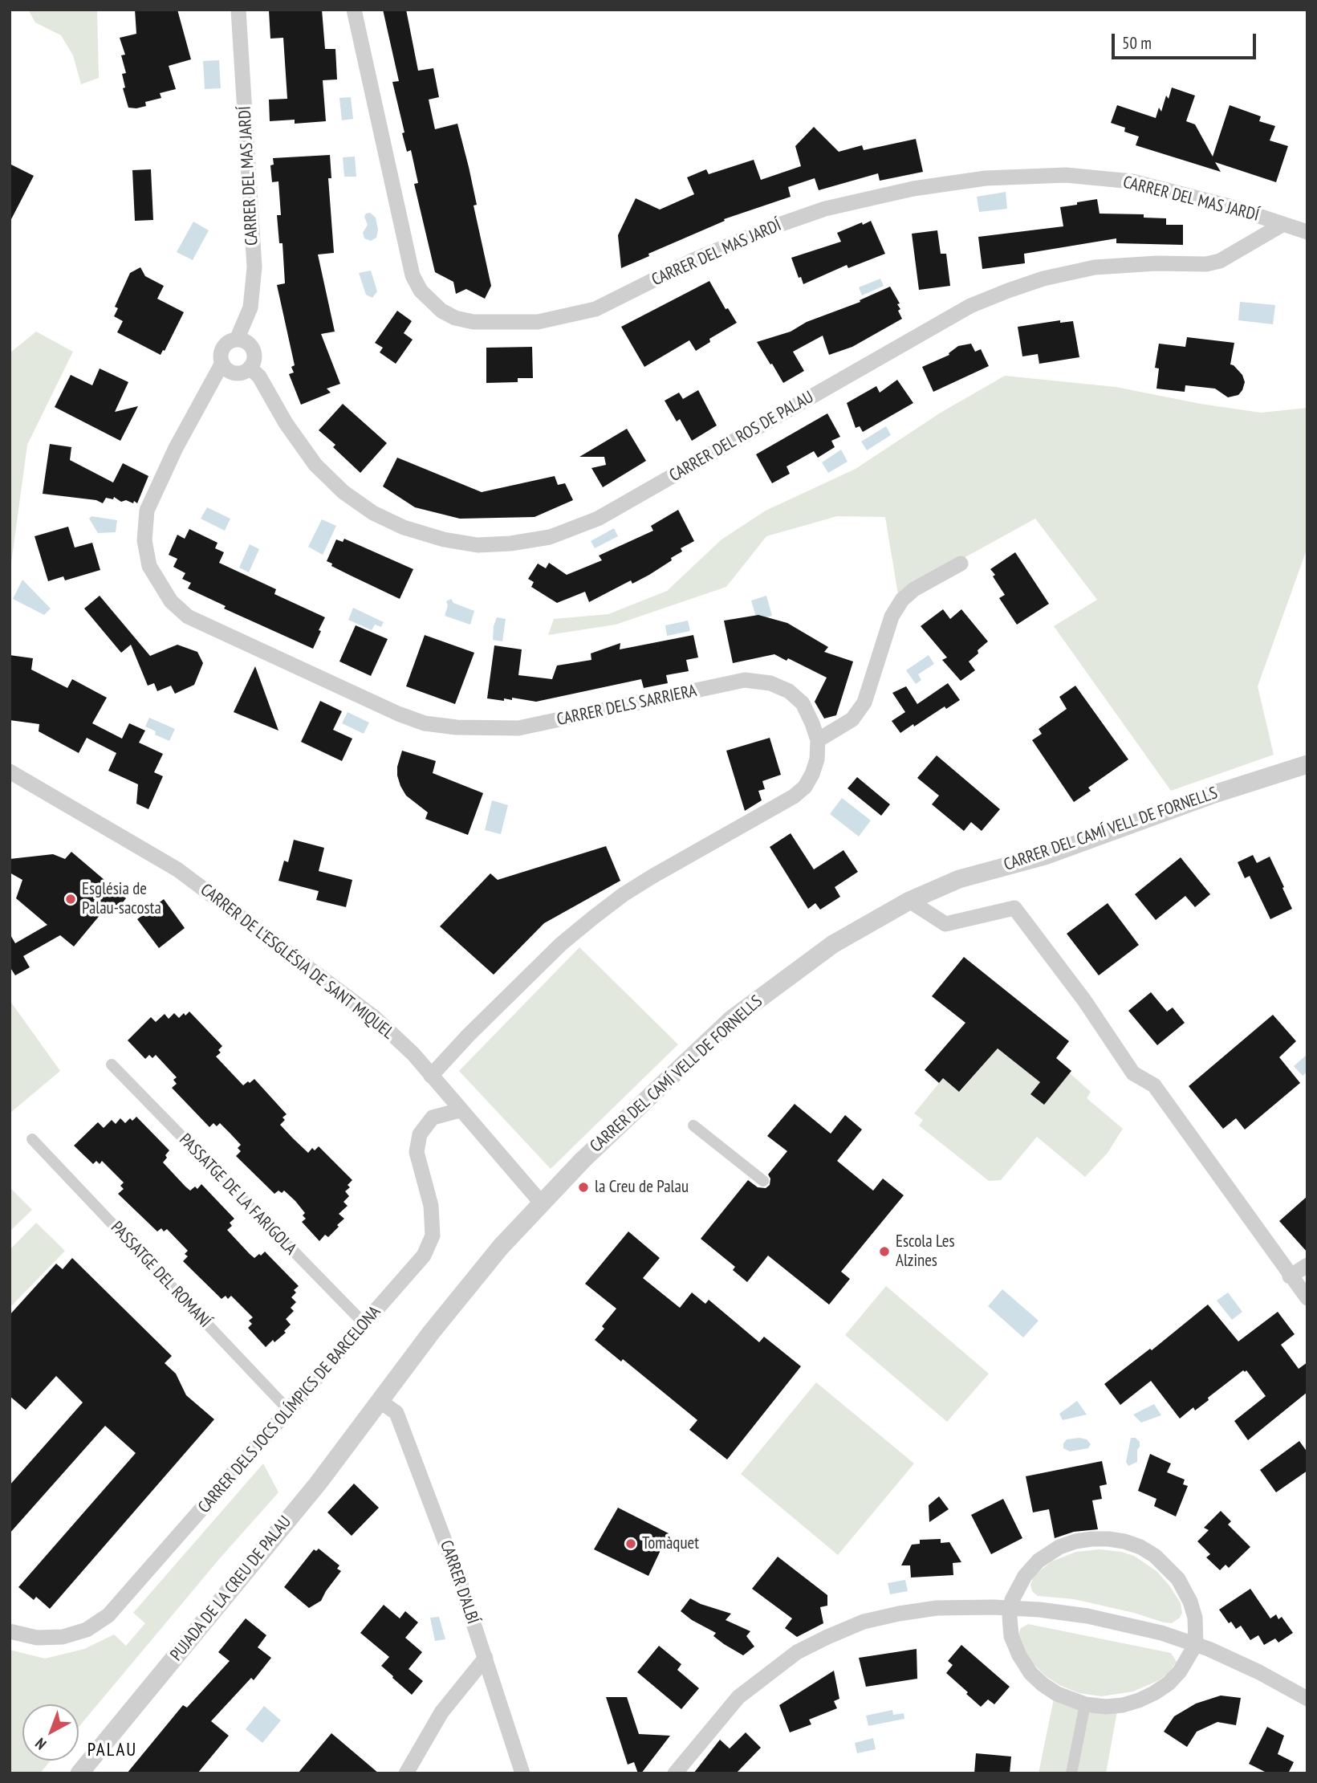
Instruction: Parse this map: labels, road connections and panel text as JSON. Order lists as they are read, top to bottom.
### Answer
{
  "streets": {
    "street": [
      "CARRER DEL MAS JARDÍ",
      "CARRER DEL ROS DE PALAU",
      "CARRER DELS SARRIERA",
      "CARRER DEL CAMÍ VELL DE FORNELLS",
      "CARRER DE L'ESGLÉSIA DE SANT MIQUEL",
      "PASSATGE DE LA FARIGOLA",
      "PASSATGE DEL ROMANÍ",
      "CARRER DELS JOCS OLÍMPICS DE BARCELONA",
      "CARRER D'ALBÍ",
      "PUJADA DE LA CREU DE PALAU"
    ]
  },
  "crossings": [
    ["CARRER DEL MAS JARDÍ", "CARRER DEL ROS DE PALAU"],
    ["CARRER DEL MAS JARDÍ", "CARRER DELS SARRIERA"],
    ["CARRER DEL ROS DE PALAU", "CARRER DELS SARRIERA"],
    ["CARRER DELS SARRIERA", "CARRER DE L'ESGLÉSIA DE SANT MIQUEL"],
    ["CARRER DEL CAMÍ VELL DE FORNELLS", "CARRER DE L'ESGLÉSIA DE SANT MIQUEL"],
    ["CARRER DEL CAMÍ VELL DE FORNELLS", "CARRER D'ALBÍ"],
    ["CARRER DEL CAMÍ VELL DE FORNELLS", "PUJADA DE LA CREU DE PALAU"],
    ["CARRER DE L'ESGLÉSIA DE SANT MIQUEL", "CARRER DELS JOCS OLÍMPICS DE BARCELONA"],
    ["PASSATGE DE LA FARIGOLA", "CARRER DELS JOCS OLÍMPICS DE BARCELONA"],
    ["PASSATGE DEL ROMANÍ", "CARRER DELS JOCS OLÍMPICS DE BARCELONA"],
    ["CARRER D'ALBÍ", "PUJADA DE LA CREU DE PALAU"]
  ],
  "districts": ["PALAU"],
  "places": [
    "Església de Palau-sacosta",
    "la Creu de Palau",
    "Escola Les Alzines",
    "Tomàquet"
  ],
  "scale_bar": "50 m",
  "north": "bottom left"
}
